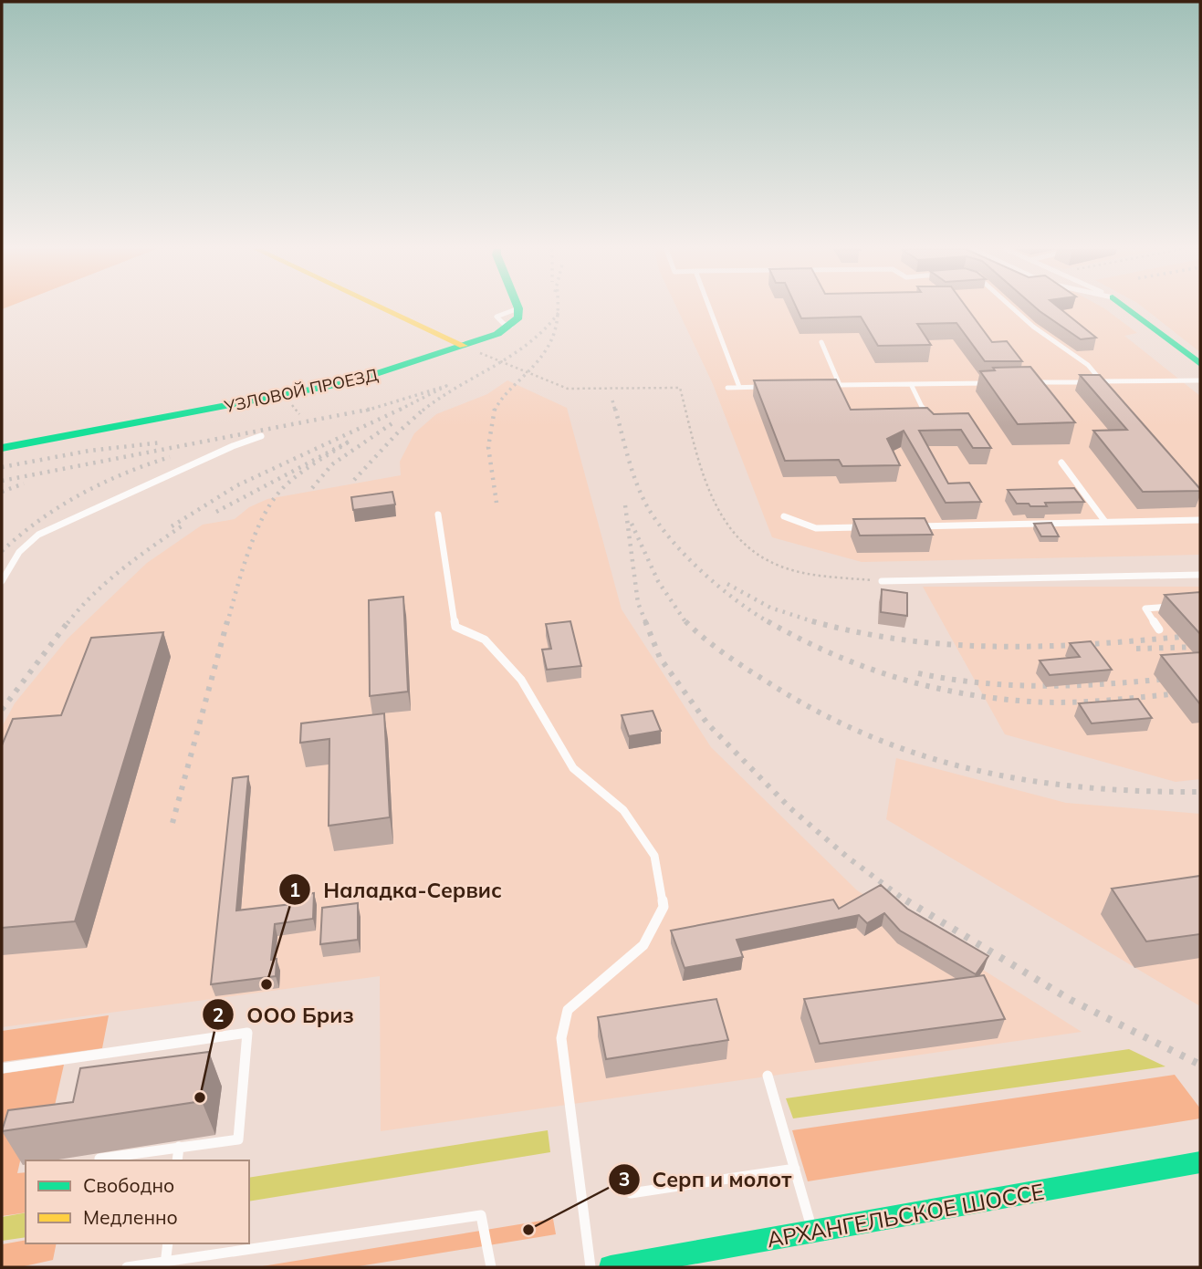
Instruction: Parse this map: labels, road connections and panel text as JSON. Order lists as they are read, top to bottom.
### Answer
{
  "streets": {
    "street": ["УЗЛОВОЙ ПРОЕЗД", "АРХАНГЕЛЬСКОЕ ШОССЕ"]
  },
  "places": ["Наладка-Сервис", "ООО Бриз", "Серп и молот"],
  "legend": ["Свободно", "Медленно"]
}
